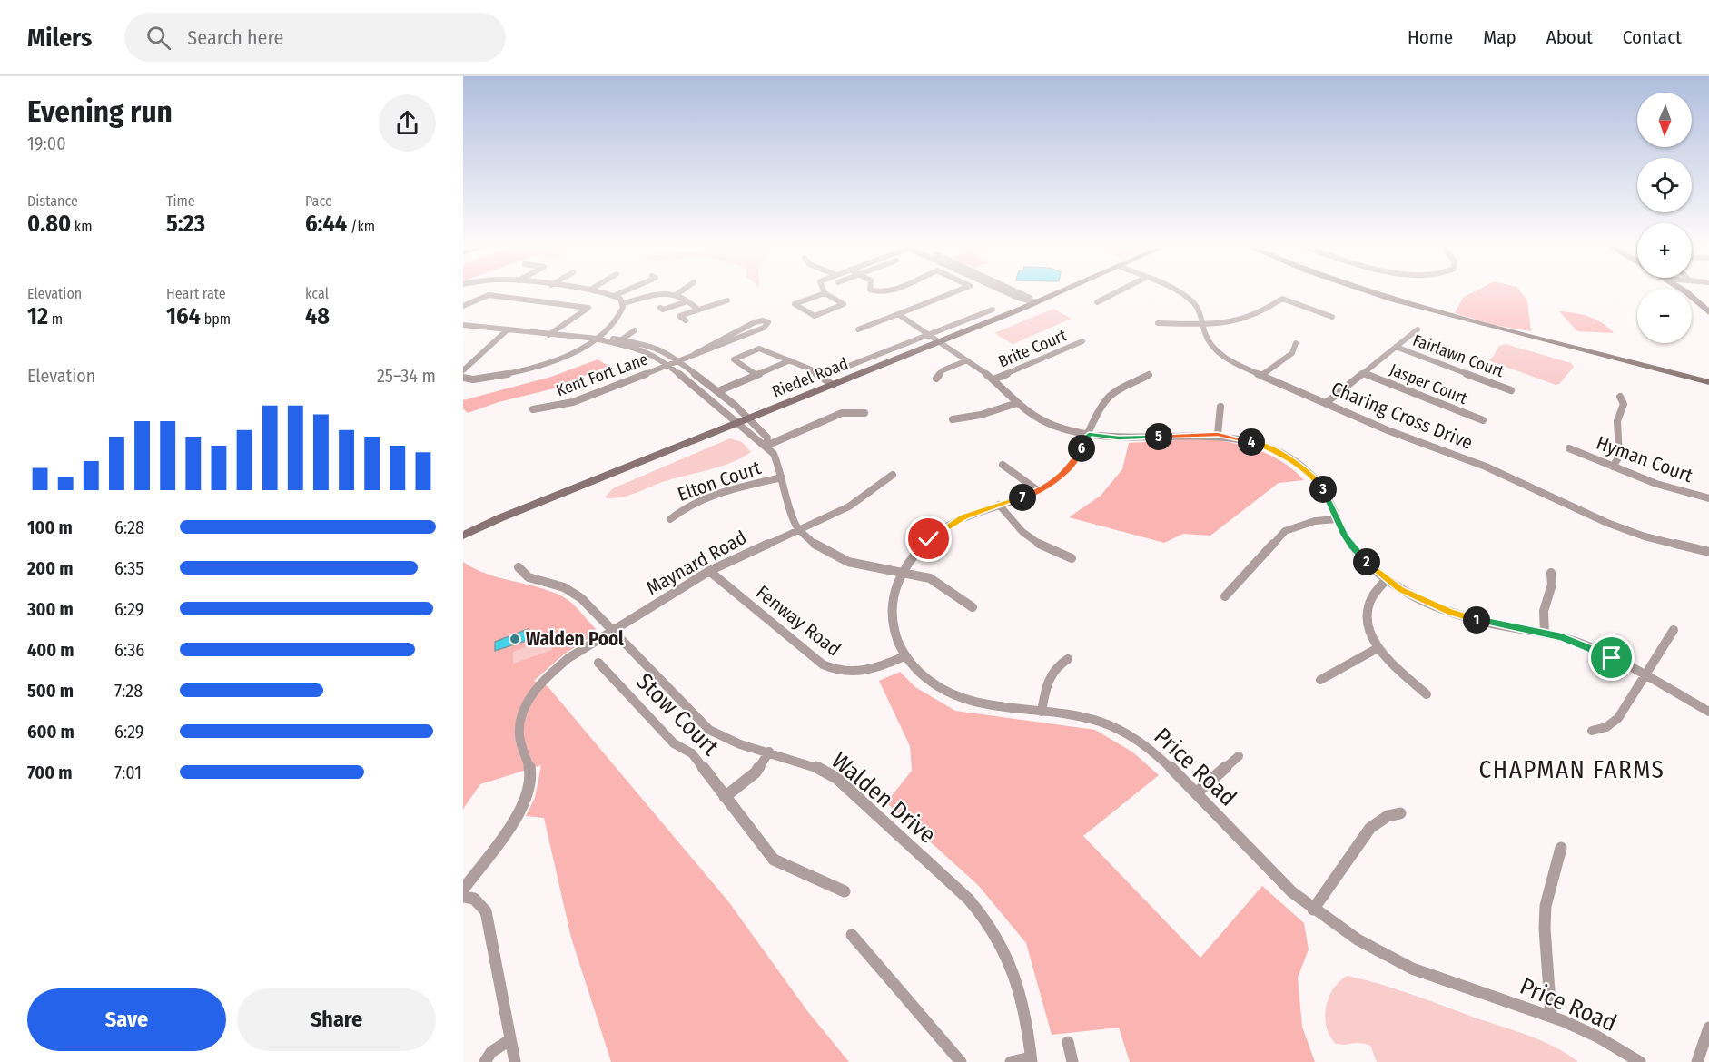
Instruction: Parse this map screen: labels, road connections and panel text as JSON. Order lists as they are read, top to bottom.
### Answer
{
  "streets": {
    "street": [
      "Brite Court",
      "Fairlawn Court",
      "Kent Fort Lane",
      "Riedel Road",
      "Jasper Court",
      "Charing Cross Drive",
      "Hyman Court",
      "Elton Court",
      "Maynard Road",
      "Fenway Road",
      "Stow Court",
      "Price Road",
      "Walden Drive"
    ]
  },
  "crossings": [
    ["Maynard Road", "Fenway Road"],
    ["Maynard Road", "Walden Drive"],
    ["Fenway Road", "Price Road"]
  ],
  "districts": ["CHAPMAN FARMS"],
  "places": ["Walden Pool"],
  "north": "bottom",
  "page": {
    "header": "Milers",
    "search": "Search here",
    "nav": [
      "Home",
      "Map",
      "About",
      "Contact"
    ],
    "heading": ["Evening run", "19:00"],
    "map_buttons": ["+", "−"],
    "stats": [
      ["Distance", "0.80 km"],
      ["Time", "5:23"],
      ["Pace", "6:44 /km"],
      ["Elevation", "12 m"],
      ["Heart rate", "164 bpm"],
      ["kcal", "48"]
    ],
    "chart": ["Elevation", "25–34 m"],
    "pins": [
      "5",
      "4",
      "6",
      "3",
      "7",
      "2",
      "1"
    ],
    "list": [
      {
        "name": "100 m",
        "note": "6:28"
      },
      {
        "name": "200 m",
        "note": "6:35"
      },
      {
        "name": "300 m",
        "note": "6:29"
      },
      {
        "name": "400 m",
        "note": "6:36"
      },
      {
        "name": "500 m",
        "note": "7:28"
      },
      {
        "name": "600 m",
        "note": "6:29"
      },
      {
        "name": "700 m",
        "note": "7:01"
      }
    ],
    "buttons": ["Save", "Share"]
  }
}
